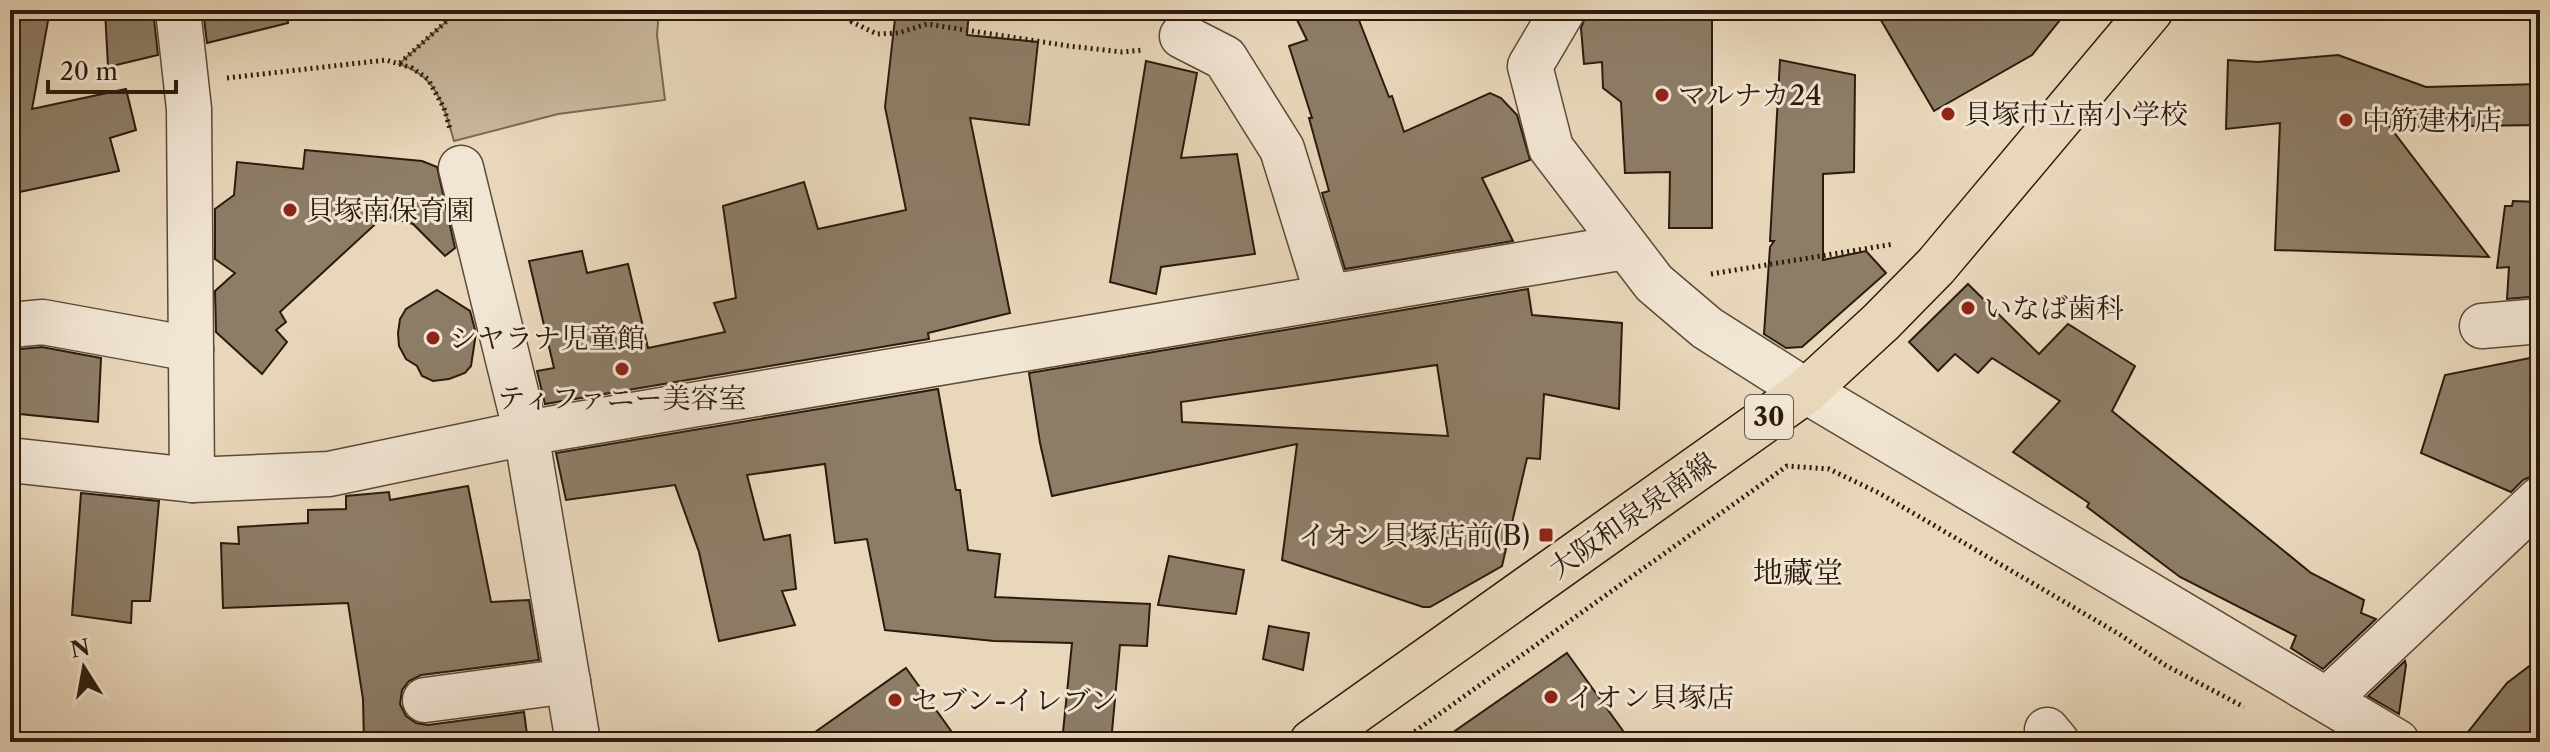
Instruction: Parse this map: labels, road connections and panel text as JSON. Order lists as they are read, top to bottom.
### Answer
{
  "streets": {
    "main road": ["30", "大阪和泉泉南線"]
  },
  "districts": ["地藏堂"],
  "places": {
    "other": [
      "マルナカ24",
      "貝塚市立南小学校",
      "中筋建材店",
      "貝塚南保育園",
      "いなば歯科",
      "シヤラナ児童館",
      "ティファニー美容室",
      "イオン貝塚店",
      "セブン-イレブン"
    ],
    "transit": ["イオン貝塚店前(B)"]
  },
  "scale_bar": "20 m",
  "north": "top"
}
